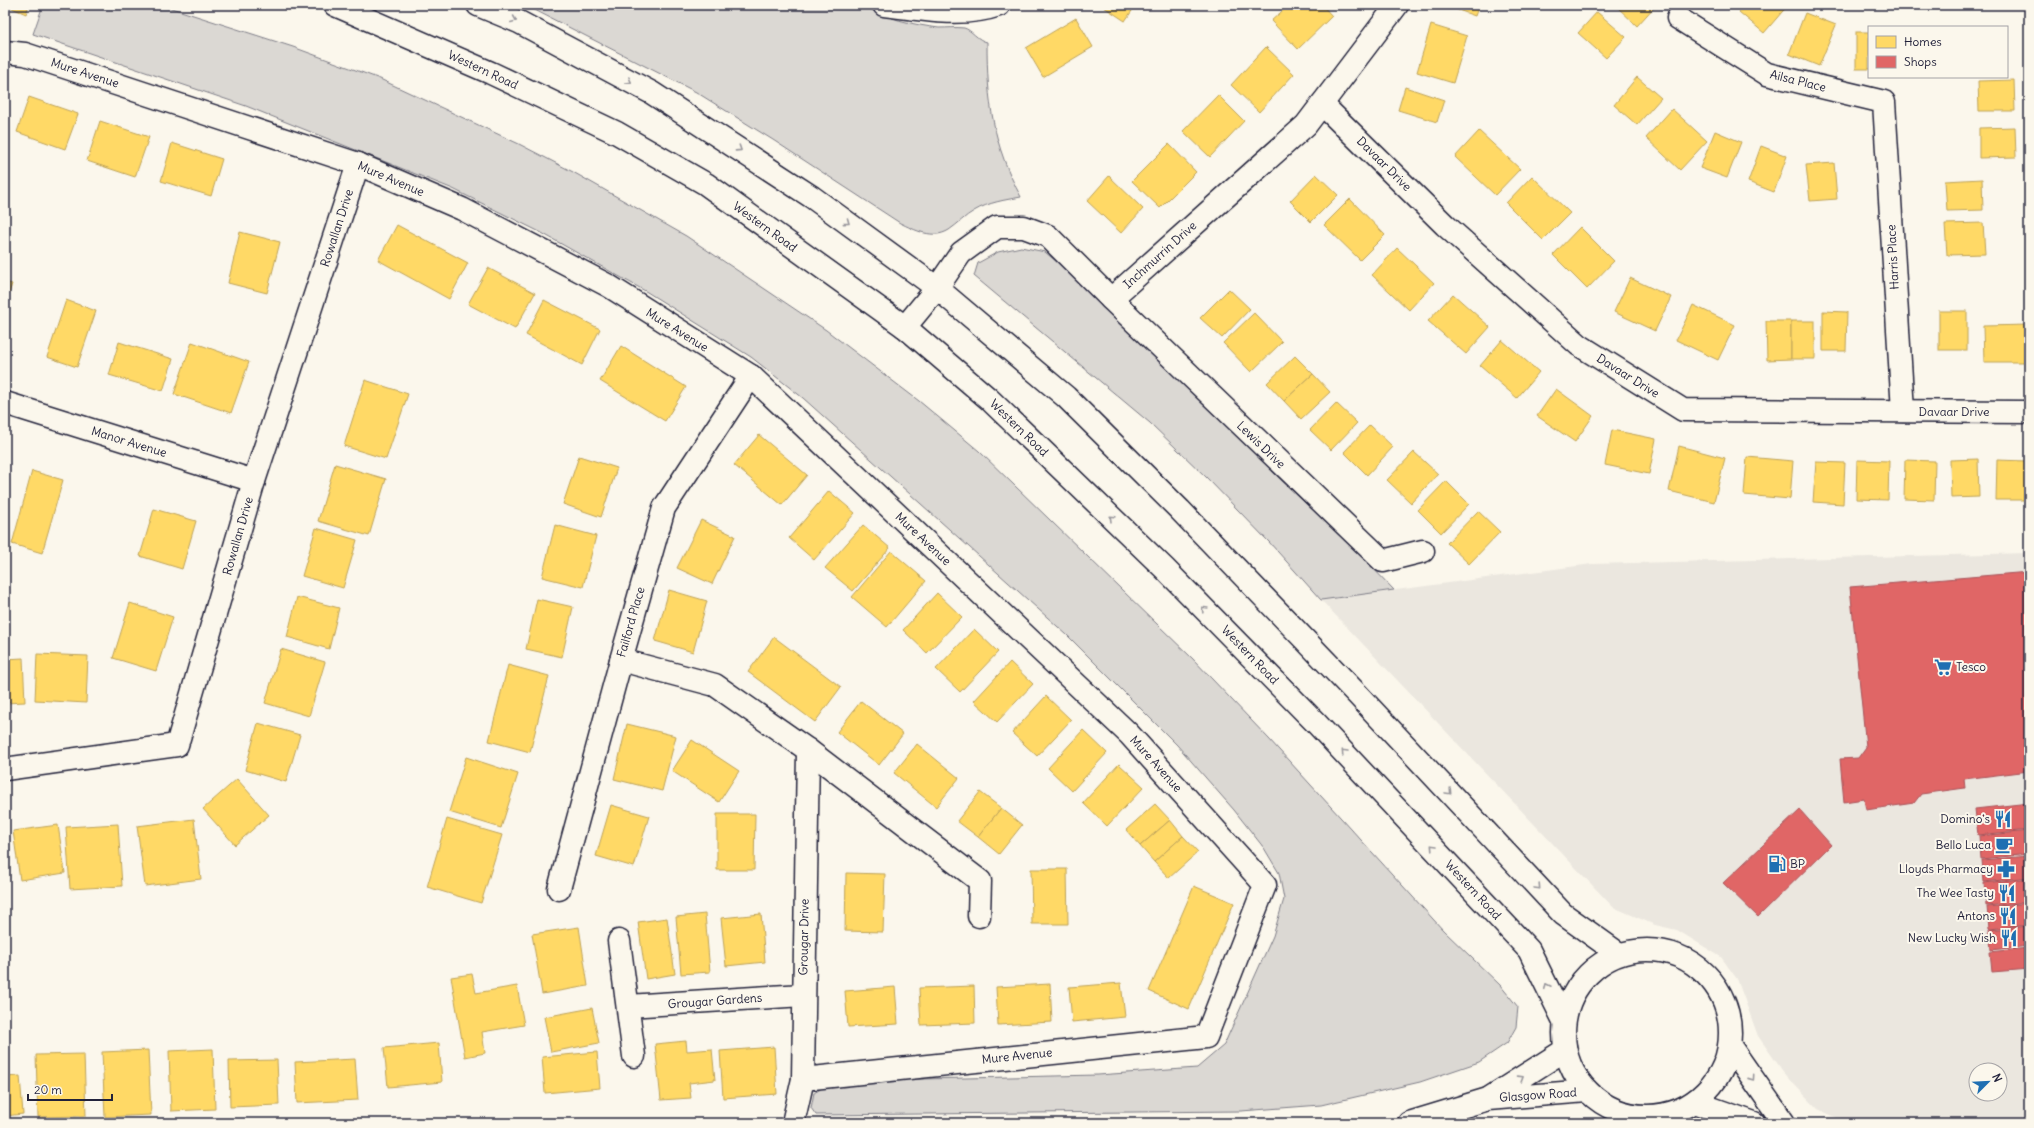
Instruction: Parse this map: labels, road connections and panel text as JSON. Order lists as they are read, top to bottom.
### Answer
{
  "streets": {
    "street": [
      "Western Road",
      "Mure Avenue",
      "Ailsa Place",
      "Davaar Drive",
      "Rowallan Drive",
      "Inchmurrin Drive",
      "Harris Place",
      "Manor Avenue",
      "Lewis Drive",
      "Failford Place",
      "Grougar Drive",
      "Grougar Gardens",
      "Glasgow Road"
    ]
  },
  "crossings": [
    ["Mure Avenue", "Rowallan Drive"],
    ["Mure Avenue", "Failford Place"],
    ["Mure Avenue", "Grougar Drive"],
    ["Ailsa Place", "Harris Place"],
    ["Davaar Drive", "Inchmurrin Drive"],
    ["Davaar Drive", "Harris Place"],
    ["Rowallan Drive", "Manor Avenue"],
    ["Inchmurrin Drive", "Lewis Drive"],
    ["Grougar Drive", "Grougar Gardens"]
  ],
  "places": {
    "supermarket": ["Tesco"],
    "restaurant": [
      "Domino's",
      "The Wee Tasty",
      "Antons",
      "New Lucky Wish"
    ],
    "cafe": ["Bello Luca"],
    "fuel station": ["BP"],
    "pharmacy": ["Lloyds Pharmacy"]
  },
  "legend": ["Homes", "Shops"],
  "scale_bar": "20 m",
  "north": "top right"
}
